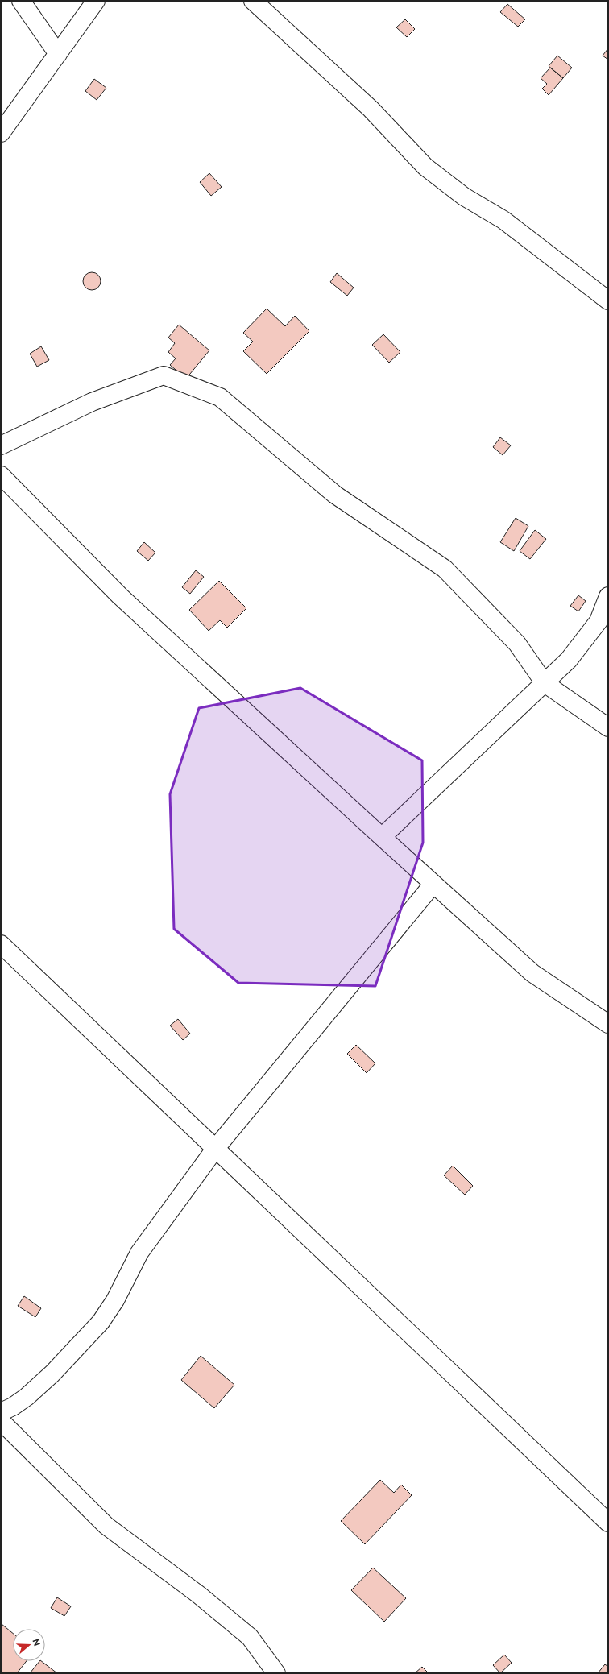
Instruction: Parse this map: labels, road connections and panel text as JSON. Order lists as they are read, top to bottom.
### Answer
{
  "north": "right"
}
